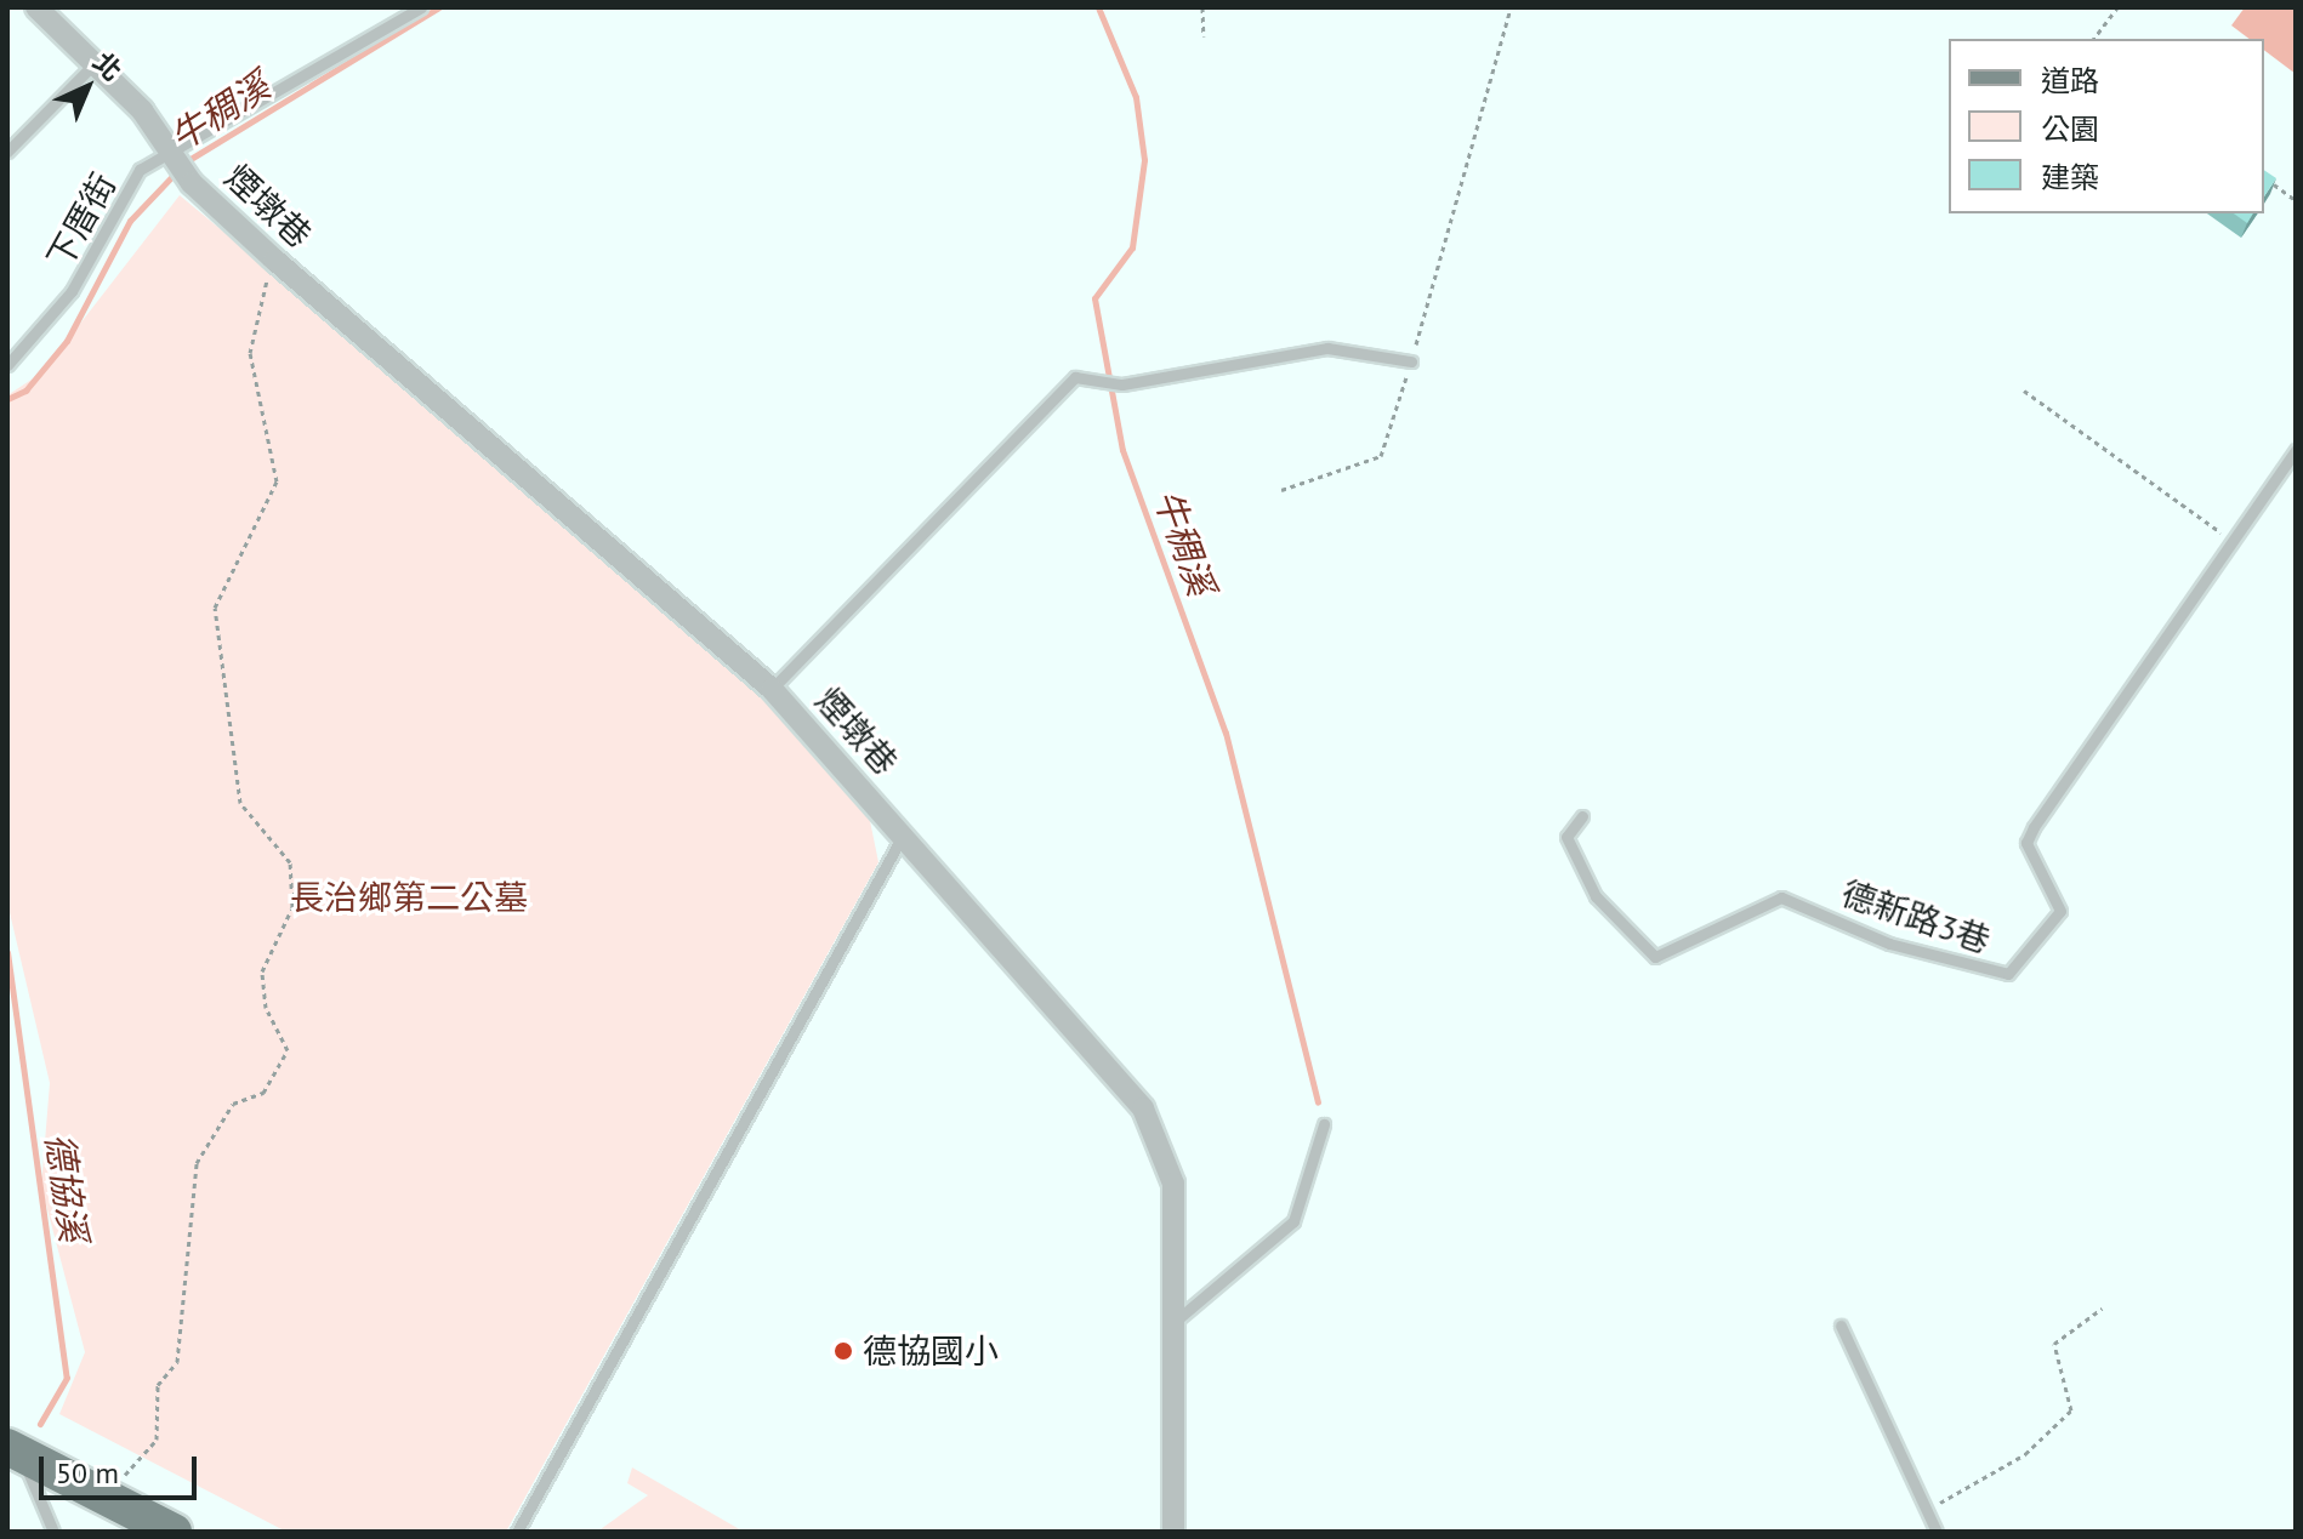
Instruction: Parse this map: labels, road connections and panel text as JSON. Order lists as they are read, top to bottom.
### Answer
{
  "streets": {
    "street": ["煙墩巷"],
    "lane": ["下厝街", "德新路3巷"]
  },
  "crossings": [
    ["煙墩巷", "下厝街"]
  ],
  "water": ["牛稠溪", "德協溪"],
  "parks": ["長治鄉第二公墓"],
  "places": ["德協國小"],
  "legend": ["道路", "公園", "建築"],
  "scale_bar": "50 m",
  "north": "top right"
}
